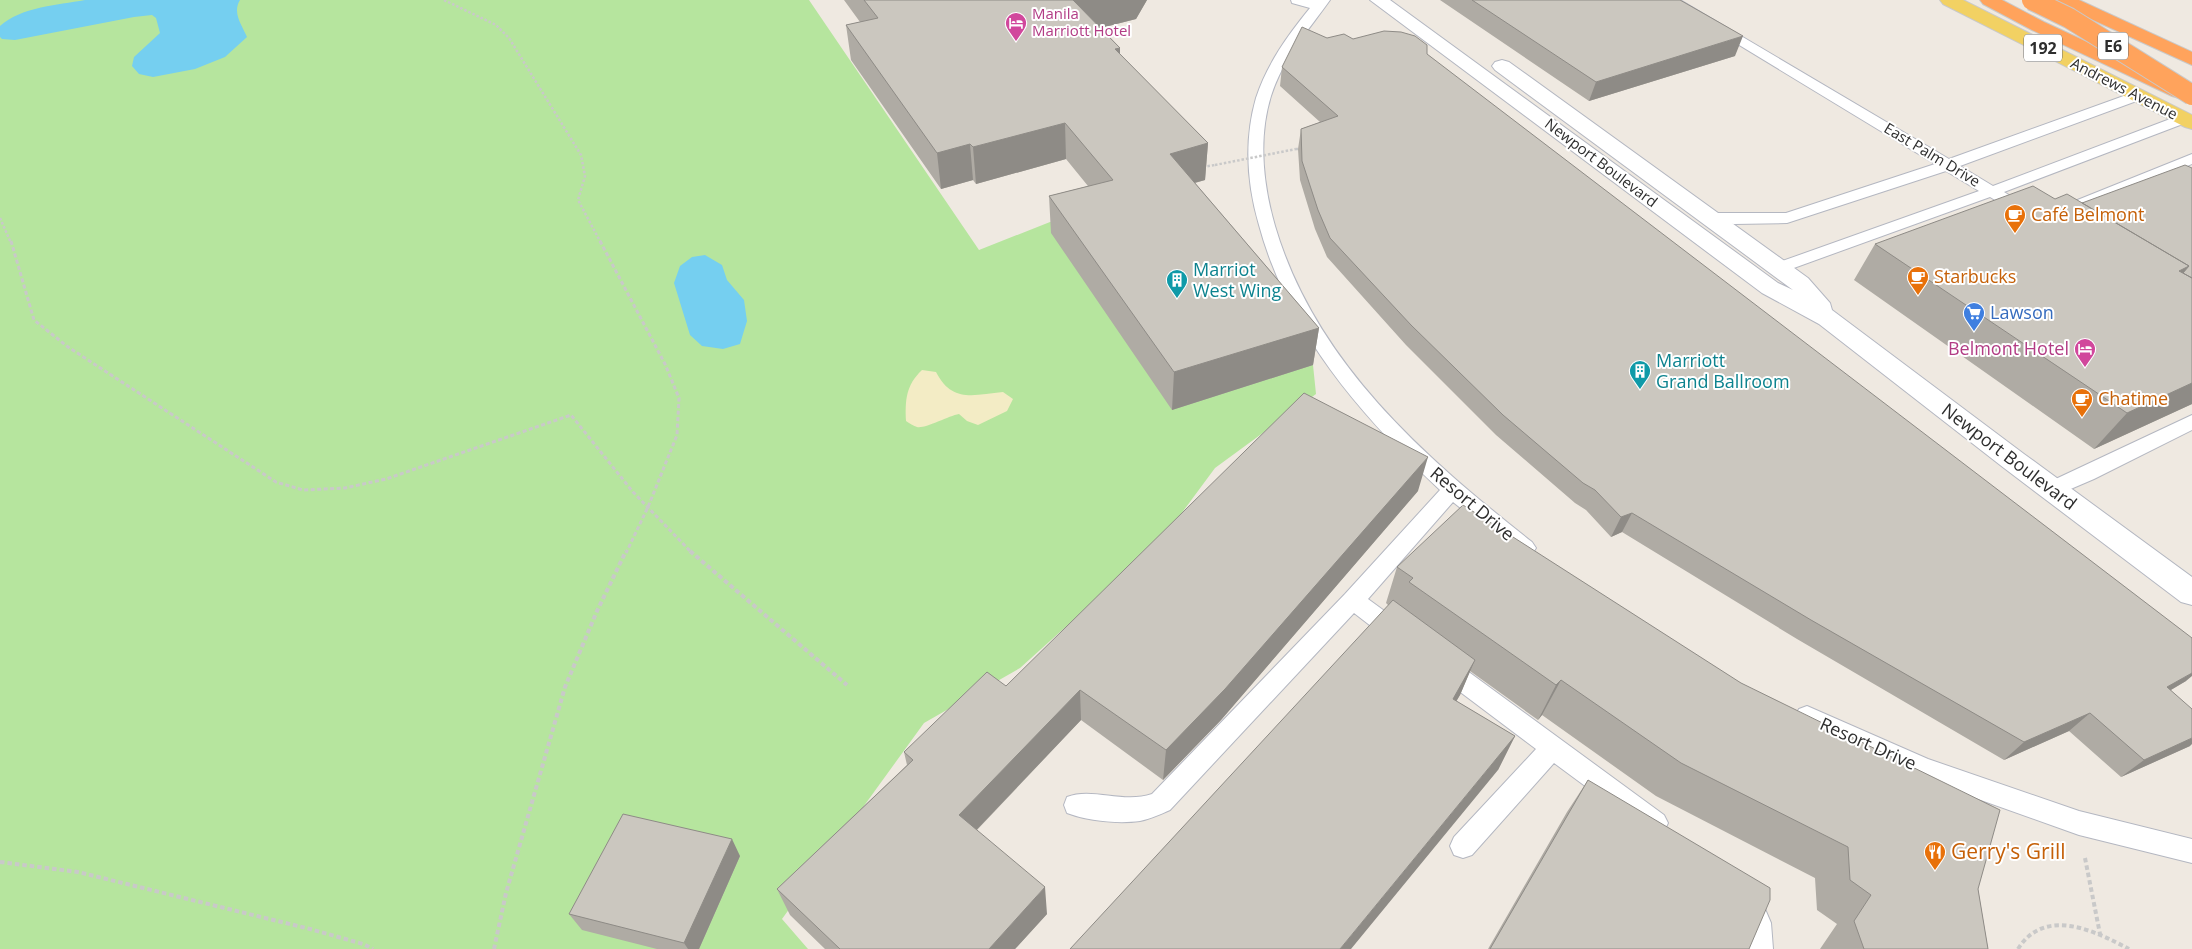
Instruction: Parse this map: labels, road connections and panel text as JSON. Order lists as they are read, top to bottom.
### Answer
{
  "streets": {
    "highway": ["E6"],
    "main road": ["192", "Andrews Avenue"],
    "street": ["Newport Boulevard"],
    "lane": ["East Palm Drive", "Resort Drive"]
  },
  "places": {
    "hotel": ["Manila Marriott Hotel", "Belmont Hotel"],
    "cafe": ["Café Belmont", "Starbucks", "Chatime"],
    "building": ["Marriot West Wing", "Marriott Grand Ballroom"],
    "supermarket": ["Lawson"],
    "restaurant": ["Gerry's Grill"]
  }
}
